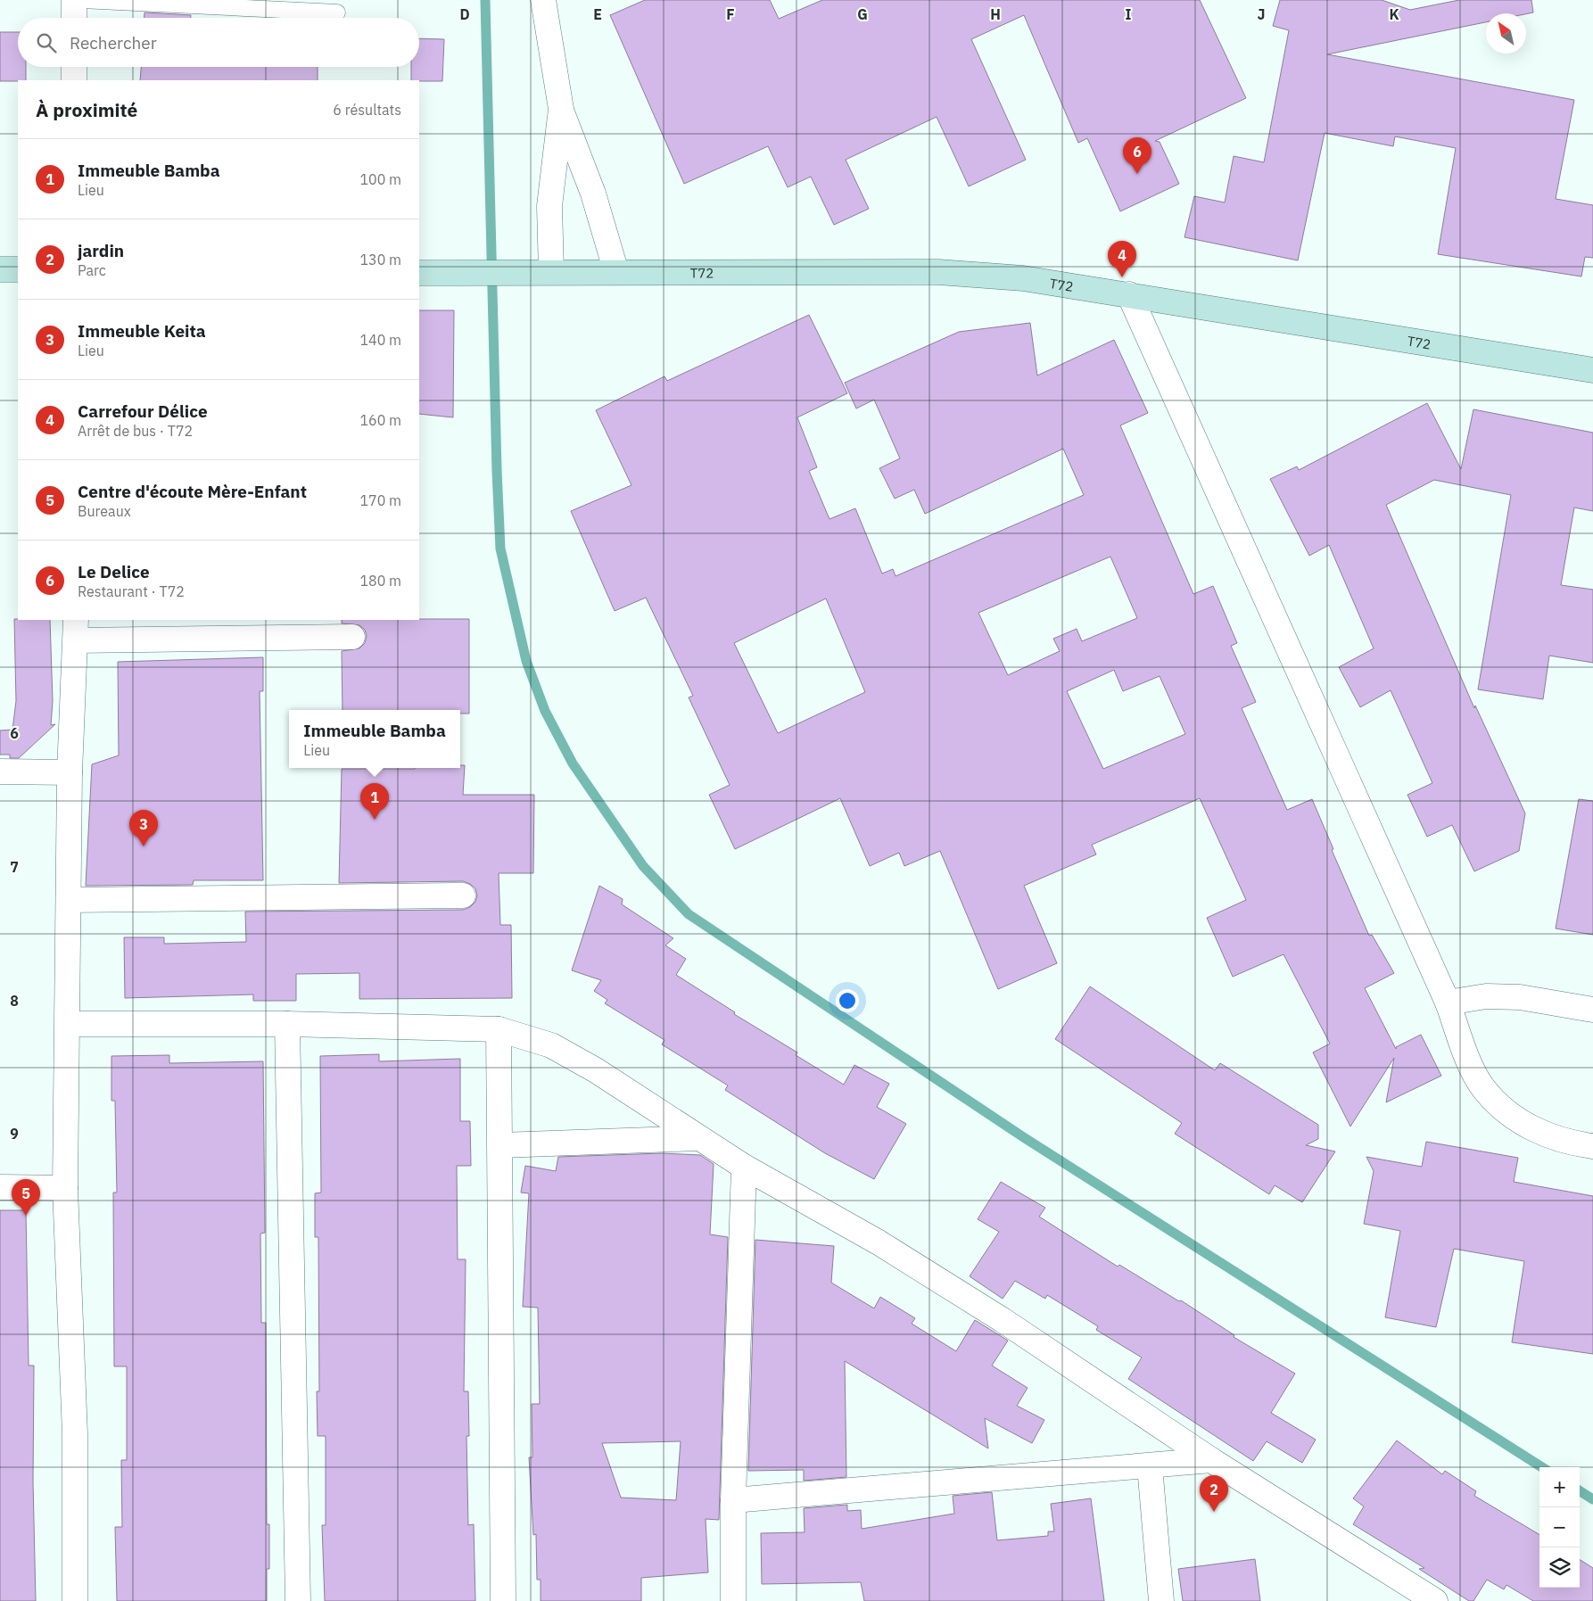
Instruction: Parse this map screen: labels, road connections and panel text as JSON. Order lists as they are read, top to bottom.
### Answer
{
  "streets": {
    "street": ["T72"]
  },
  "north": "top left",
  "page": {
    "search": "Rechercher",
    "heading": ["À proximité", "6 résultats"],
    "pins": [
      "6",
      "4",
      "1",
      "3",
      "5",
      "2"
    ],
    "list": [
      {
        "mark": "1",
        "name": "Immeuble Bamba",
        "note": "Lieu",
        "value": "100 m"
      },
      {
        "mark": "2",
        "name": "jardin",
        "note": "Parc",
        "value": "130 m"
      },
      {
        "mark": "3",
        "name": "Immeuble Keita",
        "note": "Lieu",
        "value": "140 m"
      },
      {
        "mark": "4",
        "name": "Carrefour Délice",
        "note": "Arrêt de bus · T72",
        "value": "160 m"
      },
      {
        "mark": "5",
        "name": "Centre d'écoute Mère-Enfant",
        "note": "Bureaux",
        "value": "170 m"
      },
      {
        "mark": "6",
        "name": "Le Delice",
        "note": "Restaurant · T72",
        "value": "180 m"
      }
    ],
    "popup": ["Immeuble Bamba", "Lieu"],
    "map_buttons": ["+", "−"]
  },
  "grid": {
    "columns": [
      "D",
      "E",
      "F",
      "G",
      "H",
      "I",
      "J",
      "K"
    ],
    "rows": [
      "6",
      "7",
      "8",
      "9"
    ]
  }
}
